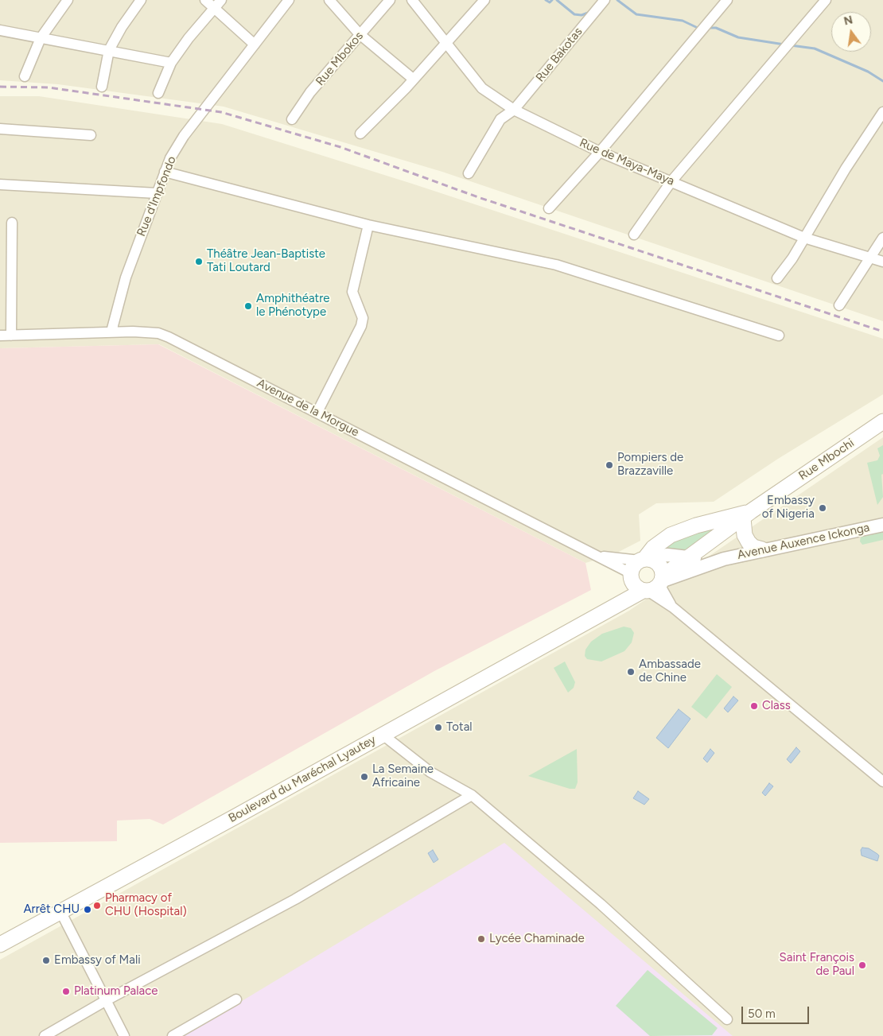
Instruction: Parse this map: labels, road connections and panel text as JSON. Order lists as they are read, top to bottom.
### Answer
{
  "streets": {
    "main road": ["Rue Mbochi", "Boulevard du Maréchal Lyautey"],
    "street": [
      "Rue Bakotas",
      "Rue Mbokos",
      "Rue de Maya-Maya",
      "Rue d'Impfondo",
      "Avenue de la Morgue",
      "Avenue Auxence Ickonga"
    ]
  },
  "crossings": [
    ["Rue Bakotas", "Rue de Maya-Maya"],
    ["Rue d'Impfondo", "Avenue de la Morgue"],
    ["Avenue de la Morgue", "Rue Mbochi"],
    ["Avenue de la Morgue", "Avenue Auxence Ickonga"],
    ["Avenue de la Morgue", "Boulevard du Maréchal Lyautey"],
    ["Rue Mbochi", "Avenue Auxence Ickonga"],
    ["Rue Mbochi", "Boulevard du Maréchal Lyautey"],
    ["Avenue Auxence Ickonga", "Boulevard du Maréchal Lyautey"]
  ],
  "places": [
    "Théâtre Jean-Baptiste Tati Loutard",
    "Amphithéatre le Phénotype",
    "Pompiers de Brazzaville",
    "Embassy of Nigeria",
    "Ambassade de Chine",
    "Class",
    "Total",
    "La Semaine Africaine",
    "Pharmacy of CHU (Hospital)",
    "Arrêt CHU",
    "Lycée Chaminade",
    "Embassy of Mali",
    "Saint François de Paul",
    "Platinum Palace"
  ],
  "scale_bar": "50 m",
  "north": "top"
}
